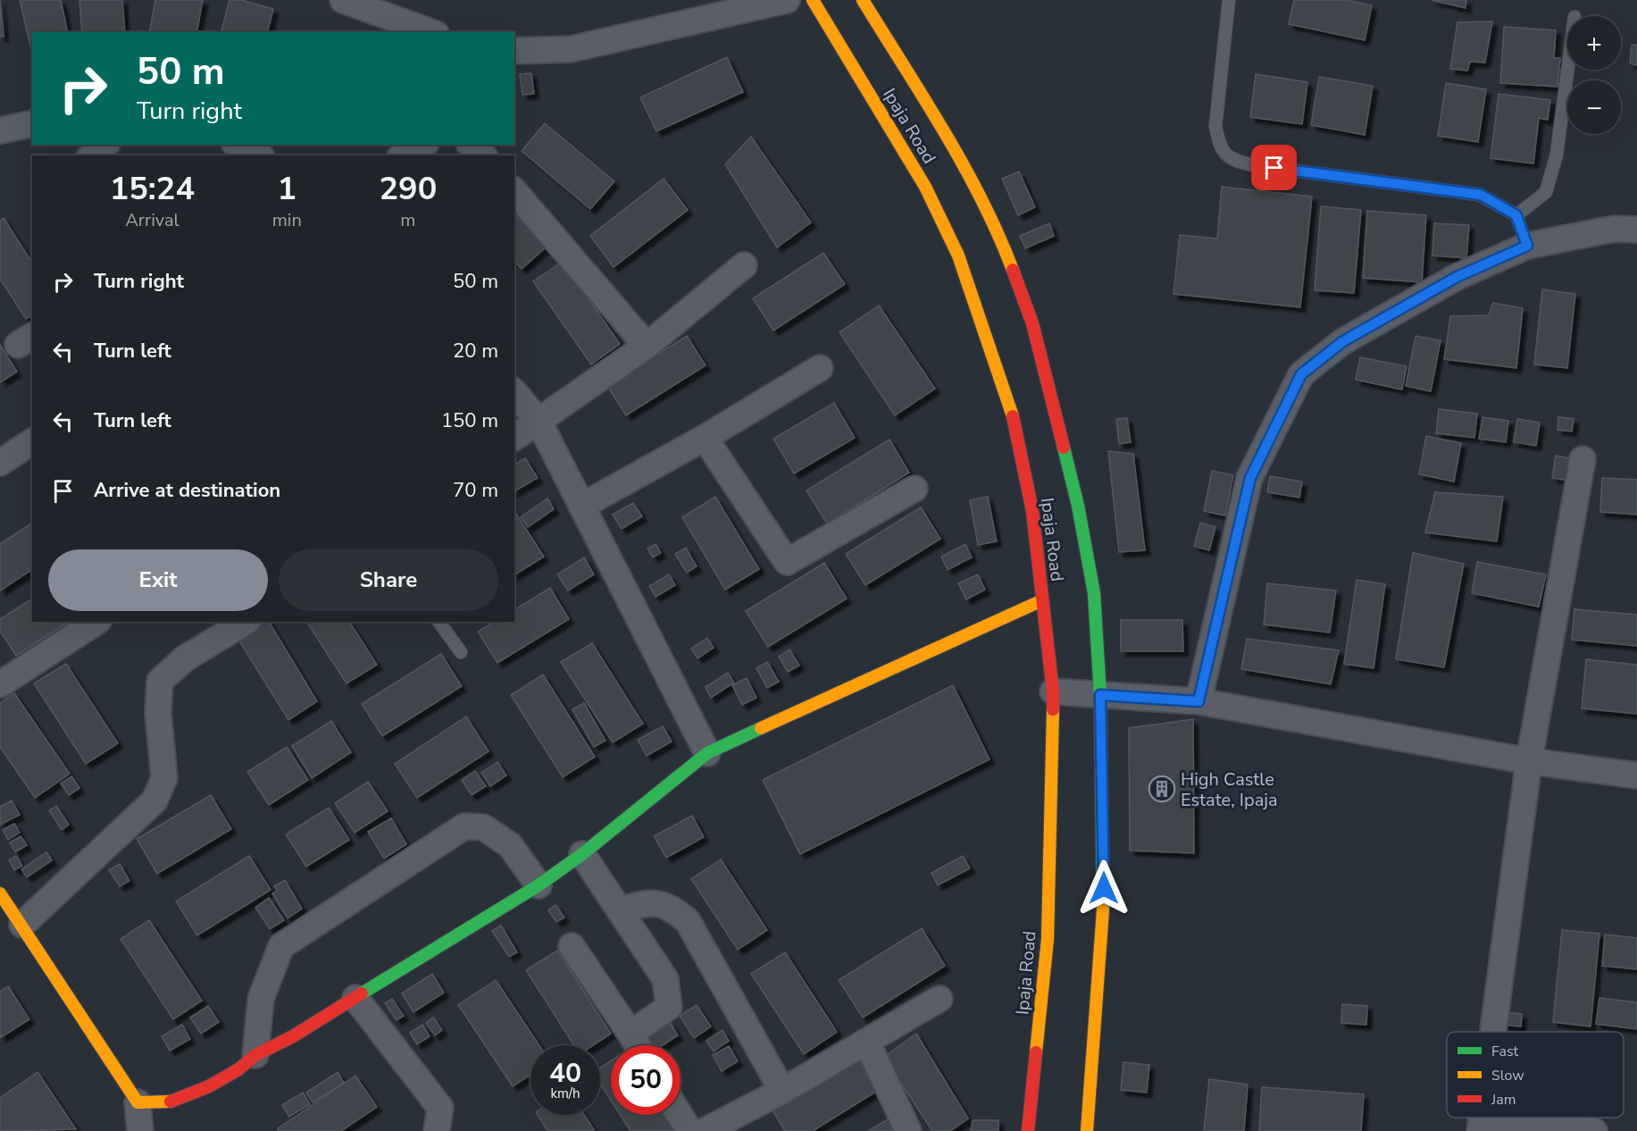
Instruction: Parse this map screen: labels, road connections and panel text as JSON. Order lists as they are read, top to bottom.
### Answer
{
  "streets": {
    "main road": ["Ipaja Road"]
  },
  "places": {
    "building": ["High Castle Estate, Ipaja"]
  },
  "legend": ["Fast", "Slow", "Jam"],
  "page": {
    "map_buttons": ["+", "−"],
    "turn": ["50 m", "Turn right"],
    "eta": [
      "15:24",
      "Arrival",
      "1",
      "min",
      "290",
      "m"
    ],
    "list": [
      {
        "name": "Turn right",
        "value": "50 m"
      },
      {
        "name": "Turn left",
        "value": "20 m"
      },
      {
        "name": "Turn left",
        "value": "150 m"
      },
      {
        "name": "Arrive at destination",
        "value": "70 m"
      }
    ],
    "buttons": ["Exit", "Share"],
    "speed": "40 km/h",
    "limit": "50"
  }
}
